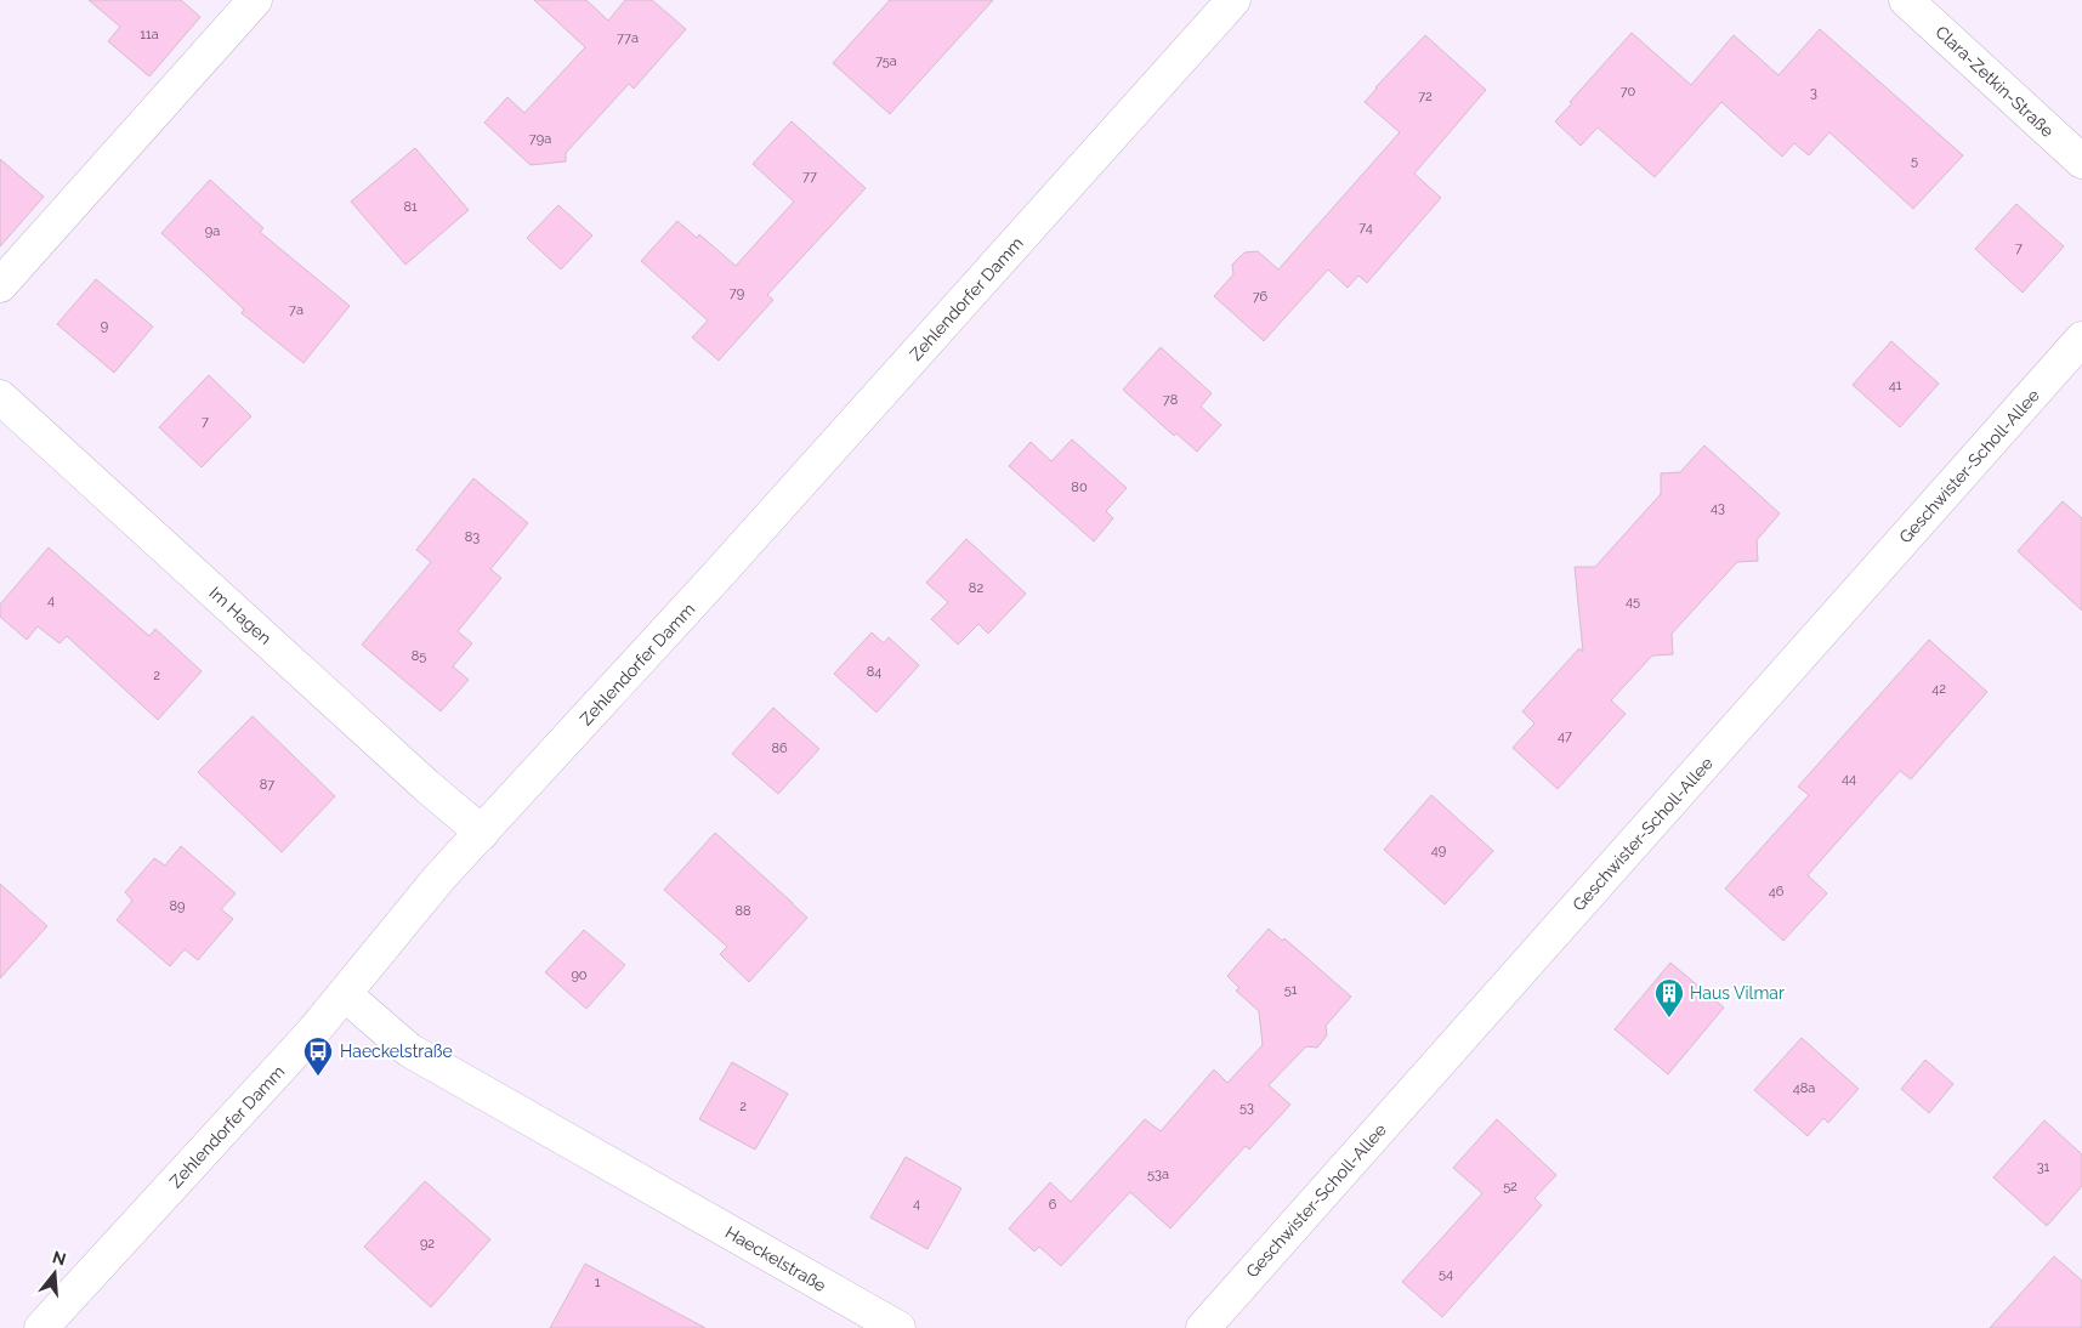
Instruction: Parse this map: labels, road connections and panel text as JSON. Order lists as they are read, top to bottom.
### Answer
{
  "streets": {
    "street": [
      "Clara-Zetkin-Straße",
      "Zehlendorfer Damm",
      "Geschwister-Scholl-Allee",
      "Im Hagen",
      "Haeckelstraße"
    ]
  },
  "crossings": [
    ["Zehlendorfer Damm", "Im Hagen"],
    ["Zehlendorfer Damm", "Haeckelstraße"]
  ],
  "places": {
    "building": ["Haus Vilmar"],
    "bus stop": ["Haeckelstraße"]
  },
  "house_numbers": [
    "11a",
    "77a",
    "75a",
    "70",
    "3",
    "72",
    "79a",
    "5",
    "77",
    "81",
    "74",
    "9a",
    "7",
    "79",
    "76",
    "7a",
    "9",
    "41",
    "78",
    "7",
    "80",
    "43",
    "83",
    "82",
    "4",
    "45",
    "85",
    "84",
    "2",
    "42",
    "47",
    "86",
    "44",
    "87",
    "49",
    "46",
    "89",
    "88",
    "90",
    "51",
    "48a",
    "2",
    "53",
    "31",
    "53a",
    "52",
    "4",
    "6",
    "92",
    "54",
    "1"
  ],
  "north": "top"
}
